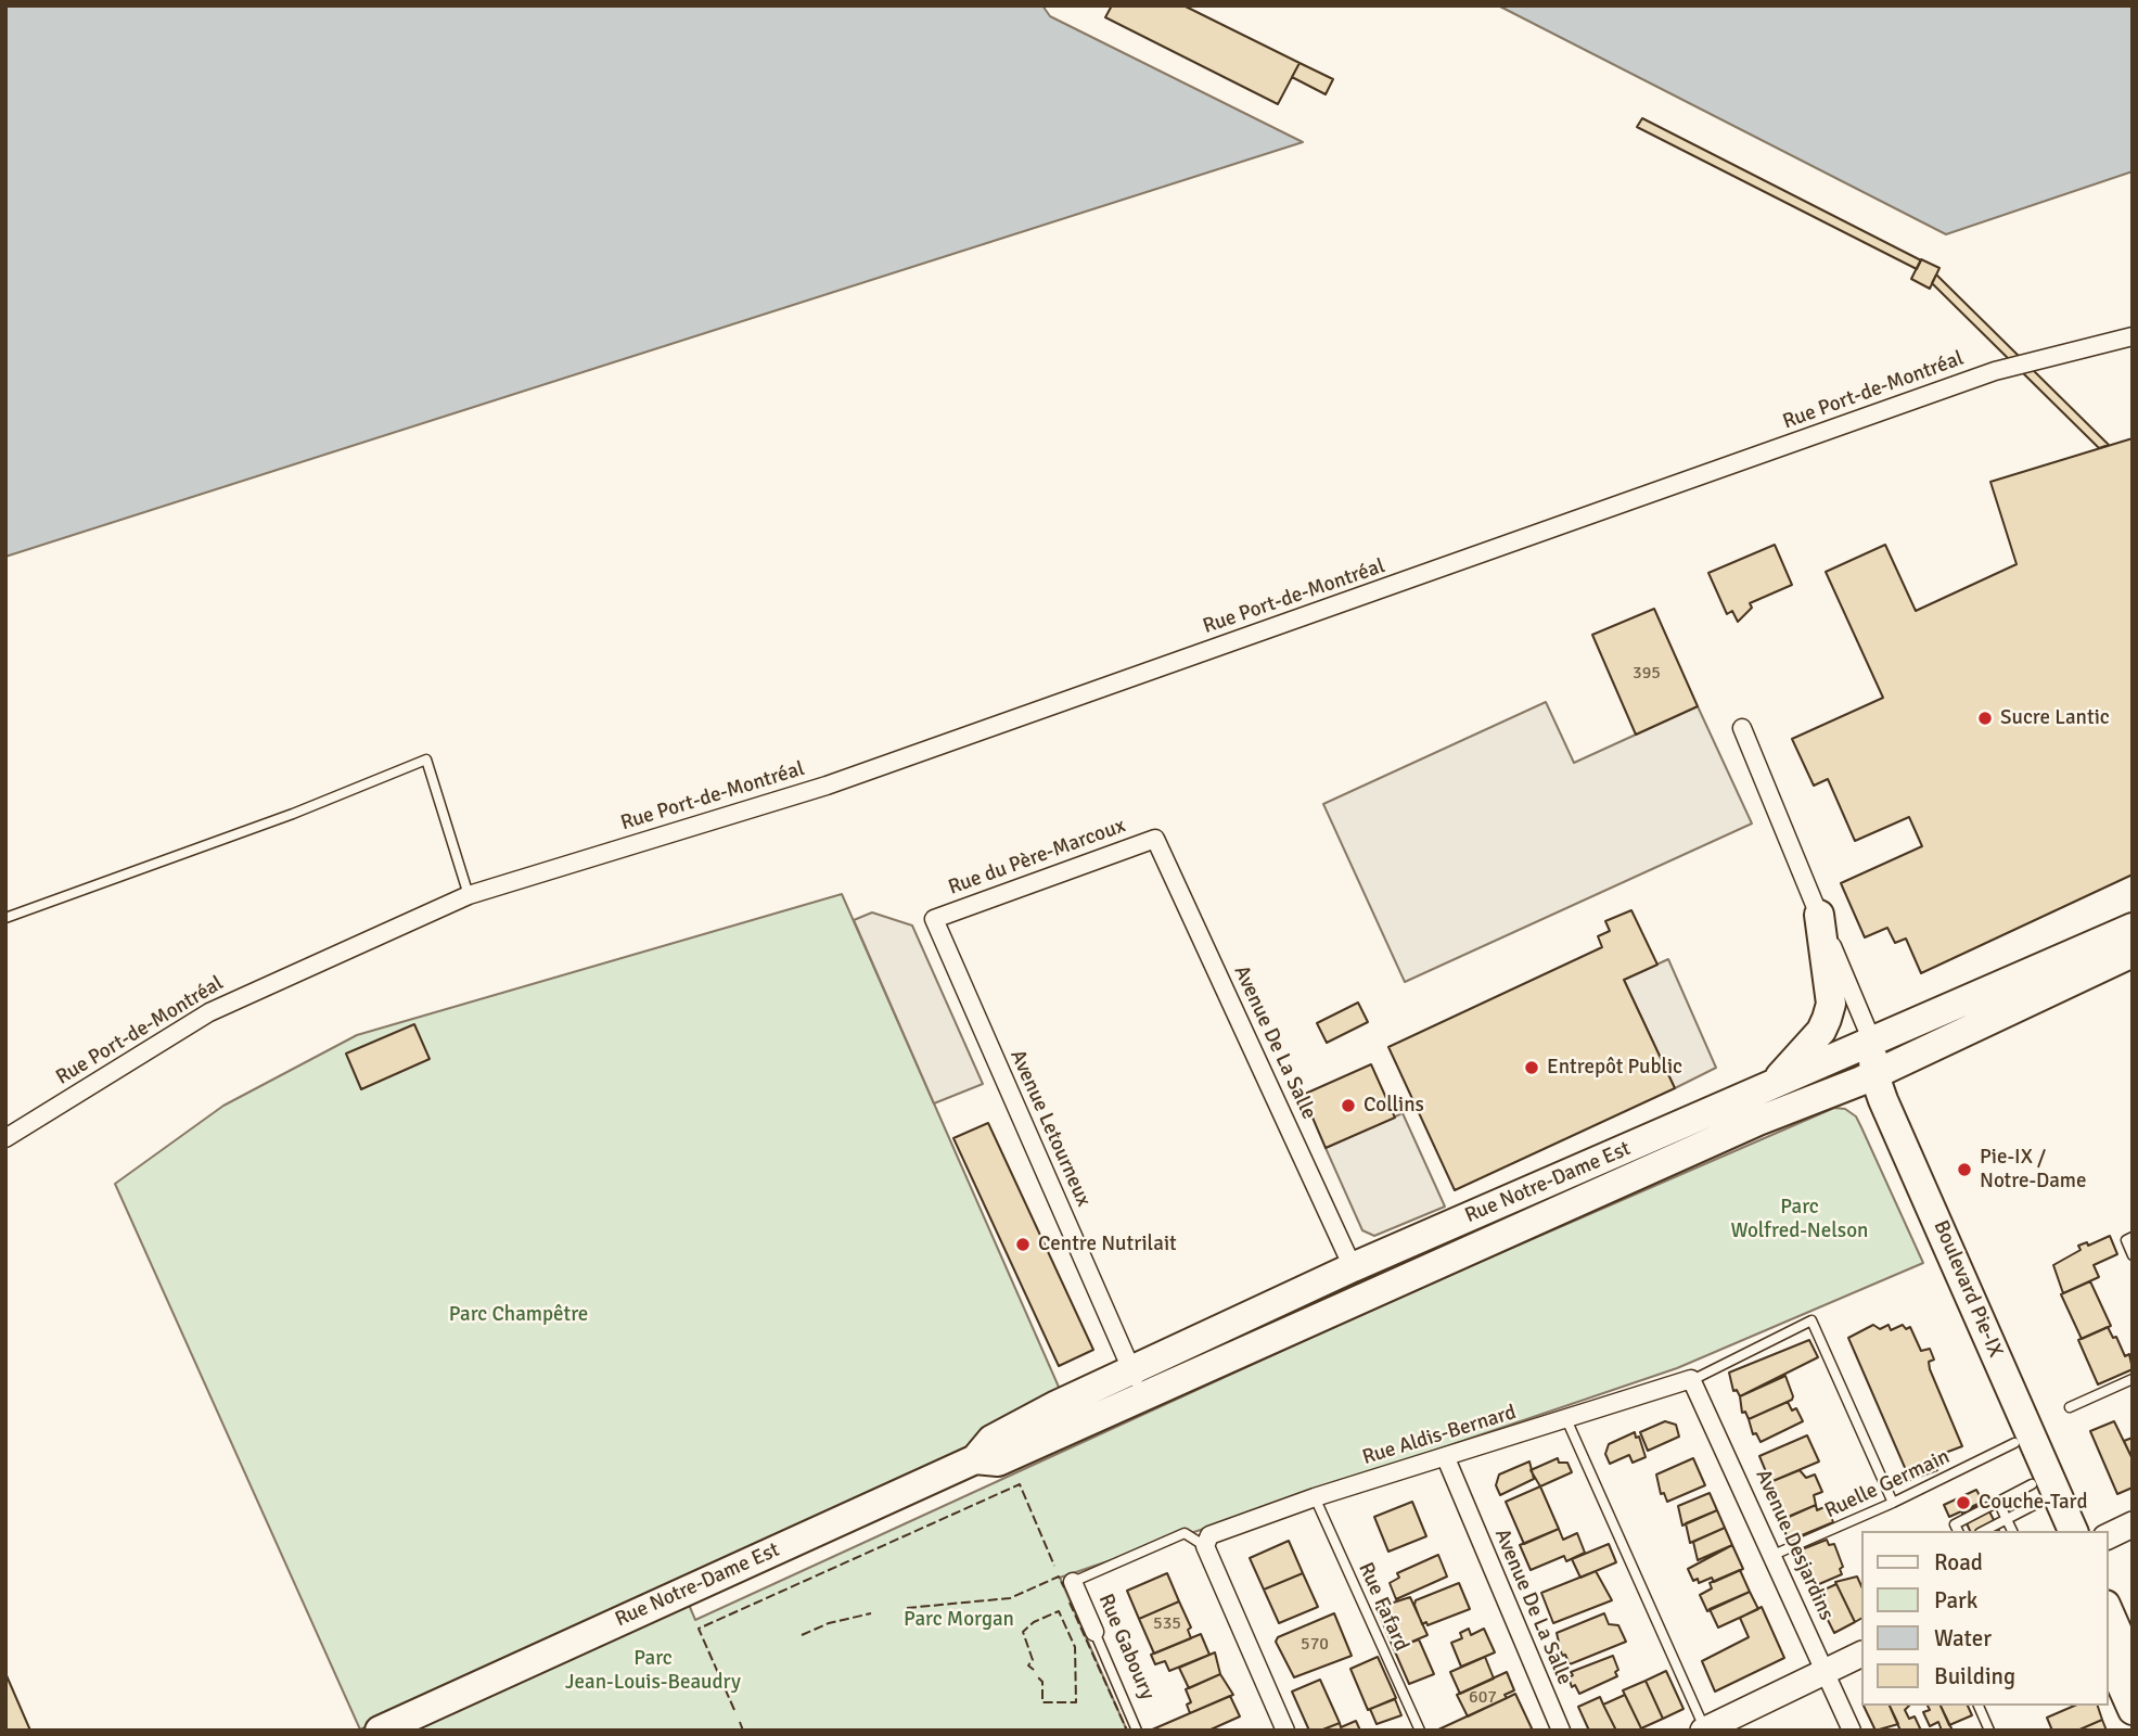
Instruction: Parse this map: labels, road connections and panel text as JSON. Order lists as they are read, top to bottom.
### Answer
{
  "streets": {
    "main road": ["Rue Notre-Dame Est", "Boulevard Pie-IX"],
    "street": [
      "Rue Port-de-Montréal",
      "Rue du Père-Marcoux",
      "Avenue De La Salle",
      "Avenue Letourneux",
      "Rue Aldis-Bernard",
      "Avenue Desjardins",
      "Rue Gaboury"
    ],
    "lane": ["Ruelle Germain", "Rue Fafard"]
  },
  "crossings": [
    ["Rue du Père-Marcoux", "Avenue De La Salle"],
    ["Rue du Père-Marcoux", "Avenue Letourneux"],
    ["Avenue De La Salle", "Rue Notre-Dame Est"],
    ["Avenue De La Salle", "Rue Aldis-Bernard"],
    ["Avenue Letourneux", "Rue Notre-Dame Est"],
    ["Rue Notre-Dame Est", "Boulevard Pie-IX"],
    ["Boulevard Pie-IX", "Ruelle Germain"],
    ["Rue Aldis-Bernard", "Avenue Desjardins"],
    ["Rue Aldis-Bernard", "Rue Fafard"],
    ["Ruelle Germain", "Avenue Desjardins"]
  ],
  "parks": [
    "Parc Wolfred-Nelson",
    "Parc Champêtre",
    "Parc Morgan",
    "Parc Jean-Louis-Beaudry"
  ],
  "places": [
    "Sucre Lantic",
    "Entrepôt Public",
    "Collins",
    "Pie-IX / Notre-Dame",
    "Centre Nutrilait",
    "Couche-Tard"
  ],
  "house_numbers": [
    "395",
    "535",
    "570",
    "607"
  ],
  "legend": [
    "Road",
    "Park",
    "Water",
    "Building"
  ]
}
